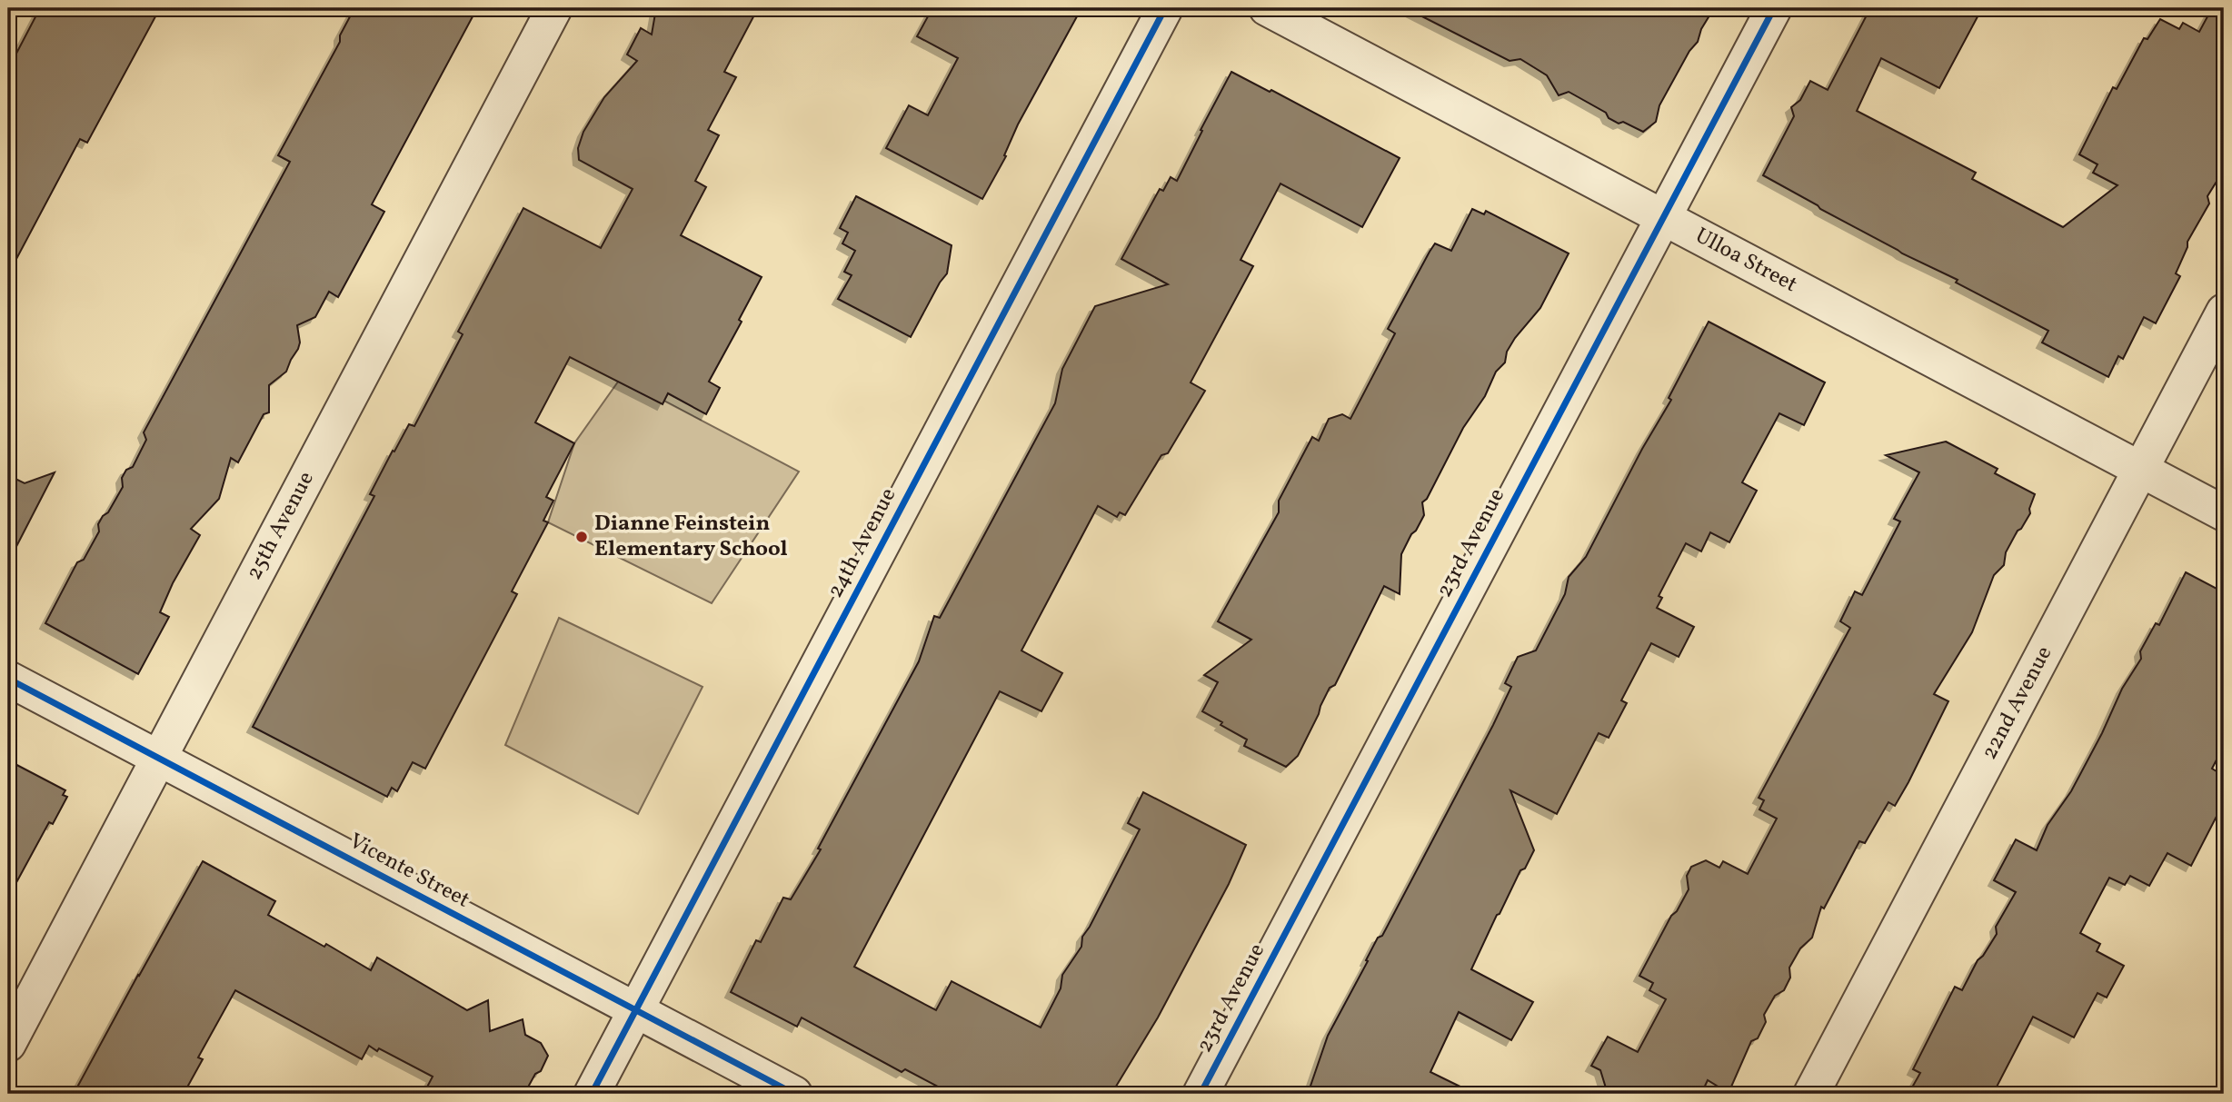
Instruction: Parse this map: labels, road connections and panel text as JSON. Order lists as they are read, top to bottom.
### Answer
{
  "streets": {
    "street": [
      "Ulloa Street",
      "25th Avenue",
      "24th Avenue",
      "23rd Avenue",
      "22nd Avenue",
      "Vicente Street"
    ]
  },
  "crossings": [
    ["Ulloa Street", "23rd Avenue"],
    ["Ulloa Street", "22nd Avenue"],
    ["25th Avenue", "Vicente Street"],
    ["24th Avenue", "Vicente Street"]
  ],
  "places": ["Dianne Feinstein Elementary School"]
}
